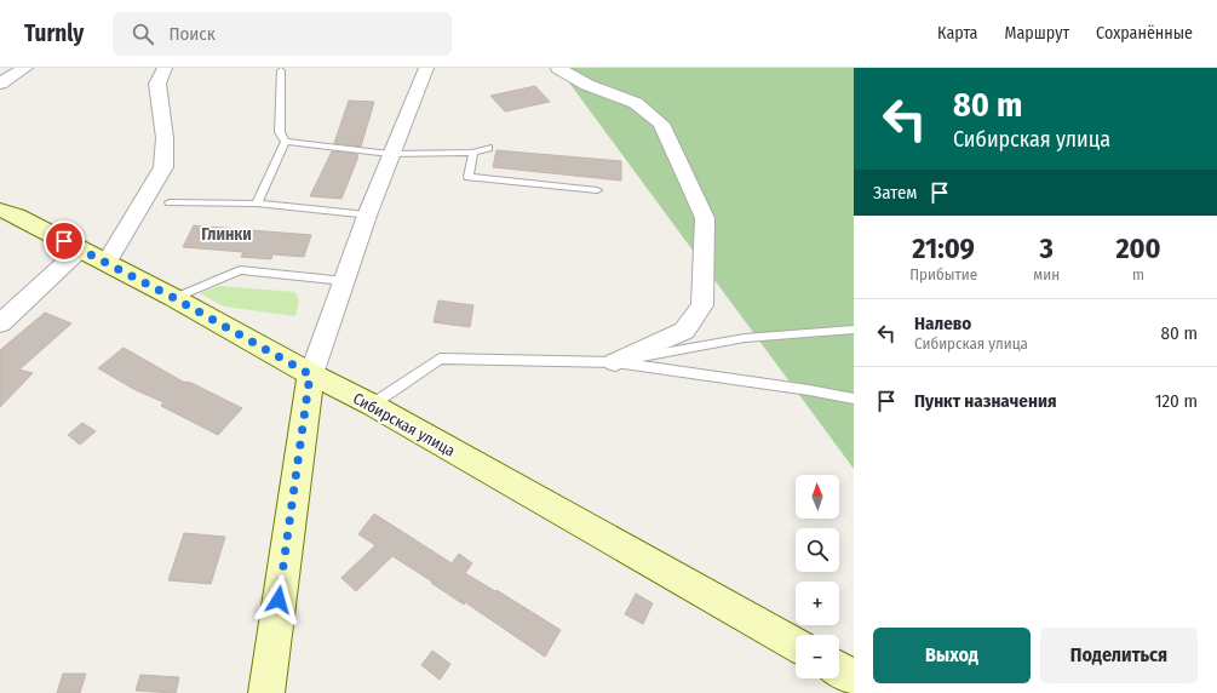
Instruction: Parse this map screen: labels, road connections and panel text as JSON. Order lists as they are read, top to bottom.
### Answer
{
  "streets": {
    "street": ["Сибирская улица"]
  },
  "districts": ["Глинки"],
  "north": "top",
  "page": {
    "header": "Turnly",
    "search": "Поиск",
    "nav": ["Карта", "Маршрут", "Сохранённые"],
    "turn": ["80 m", "Сибирская улица"],
    "then": "Затем",
    "eta": [
      "21:09",
      "Прибытие",
      "3",
      "мин",
      "200",
      "m"
    ],
    "list": [
      {
        "name": "Налево",
        "note": "Сибирская улица",
        "value": "80 m"
      },
      {
        "name": "Пункт назначения",
        "value": "120 m"
      }
    ],
    "map_buttons": ["+", "−"],
    "buttons": ["Выход", "Поделиться"]
  }
}
